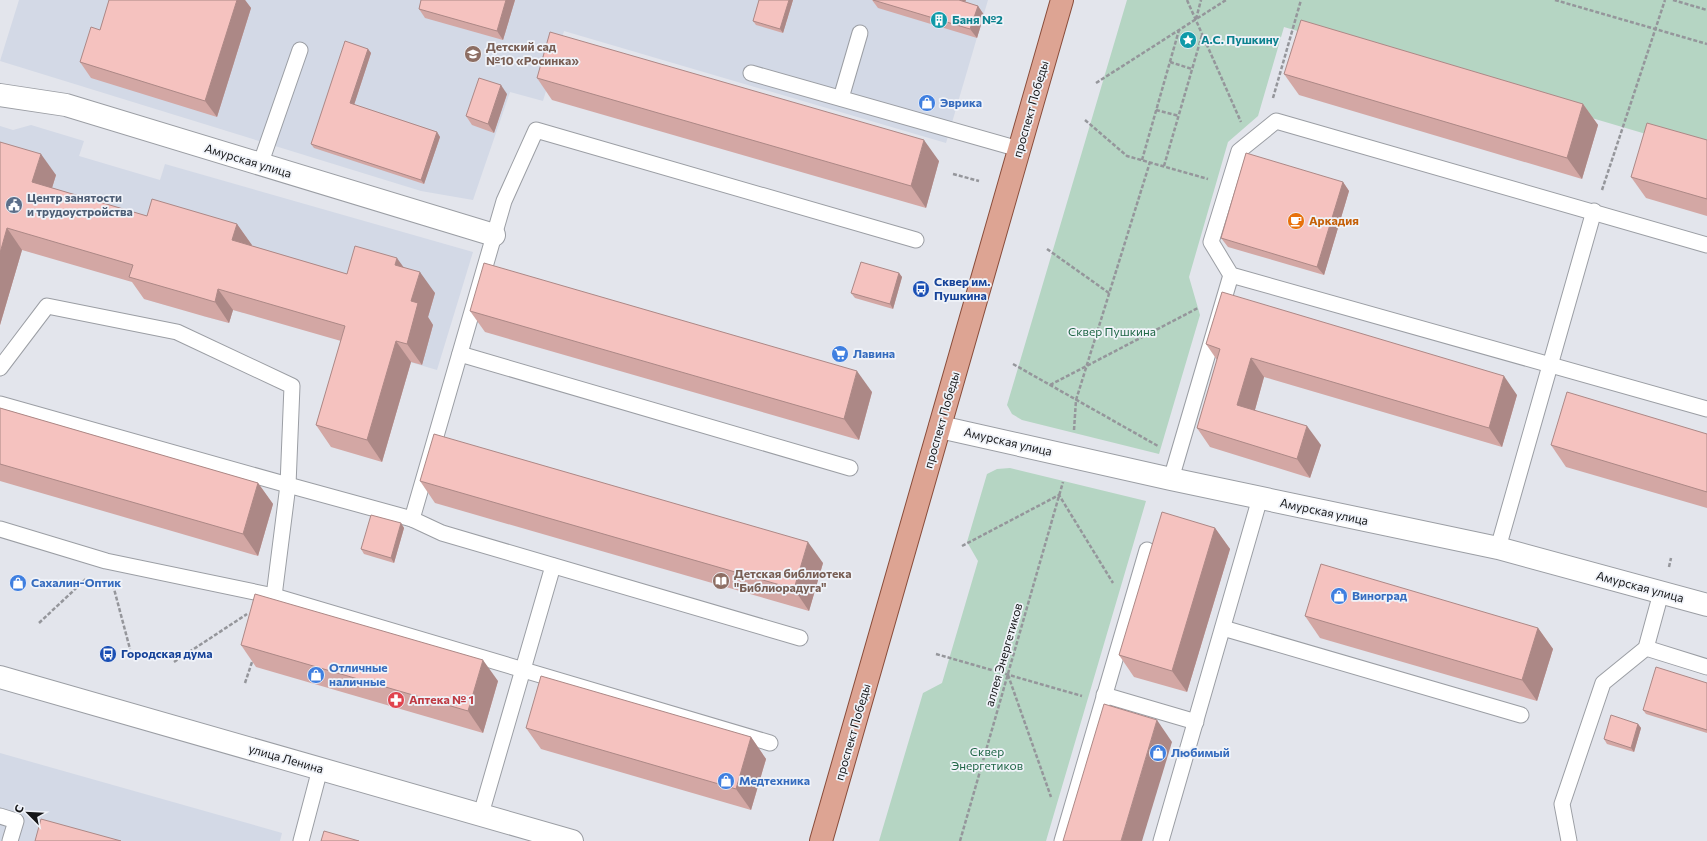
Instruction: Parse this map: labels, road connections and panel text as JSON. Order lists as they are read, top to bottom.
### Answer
{
  "streets": {
    "main road": ["проспект Победы"],
    "street": ["Амурская улица", "улица Ленина"],
    "path": ["аллея Энергетиков"]
  },
  "crossings": [
    ["проспект Победы", "Амурская улица"]
  ],
  "parks": ["Сквер Пушкина", "Сквер Энергетиков"],
  "places": {
    "building": ["Баня №2"],
    "place": ["А.С. Пушкину"],
    "school or university": ["Детский сад №10 «Росинка»"],
    "shop": [
      "Эврика",
      "Сахалин-Оптик",
      "Виноград",
      "Отличные наличные",
      "Любимый",
      "Медтехника"
    ],
    "public building": ["Центр занятости и трудоустройства"],
    "cafe": ["Аркадия"],
    "bus stop": ["Сквер им. Пушкина", "Городская дума"],
    "supermarket": ["Лавина"],
    "library": ["Детская библиотека \"Библиорадуга\""],
    "pharmacy": ["Аптека № 1"]
  },
  "north": "top left"
}
